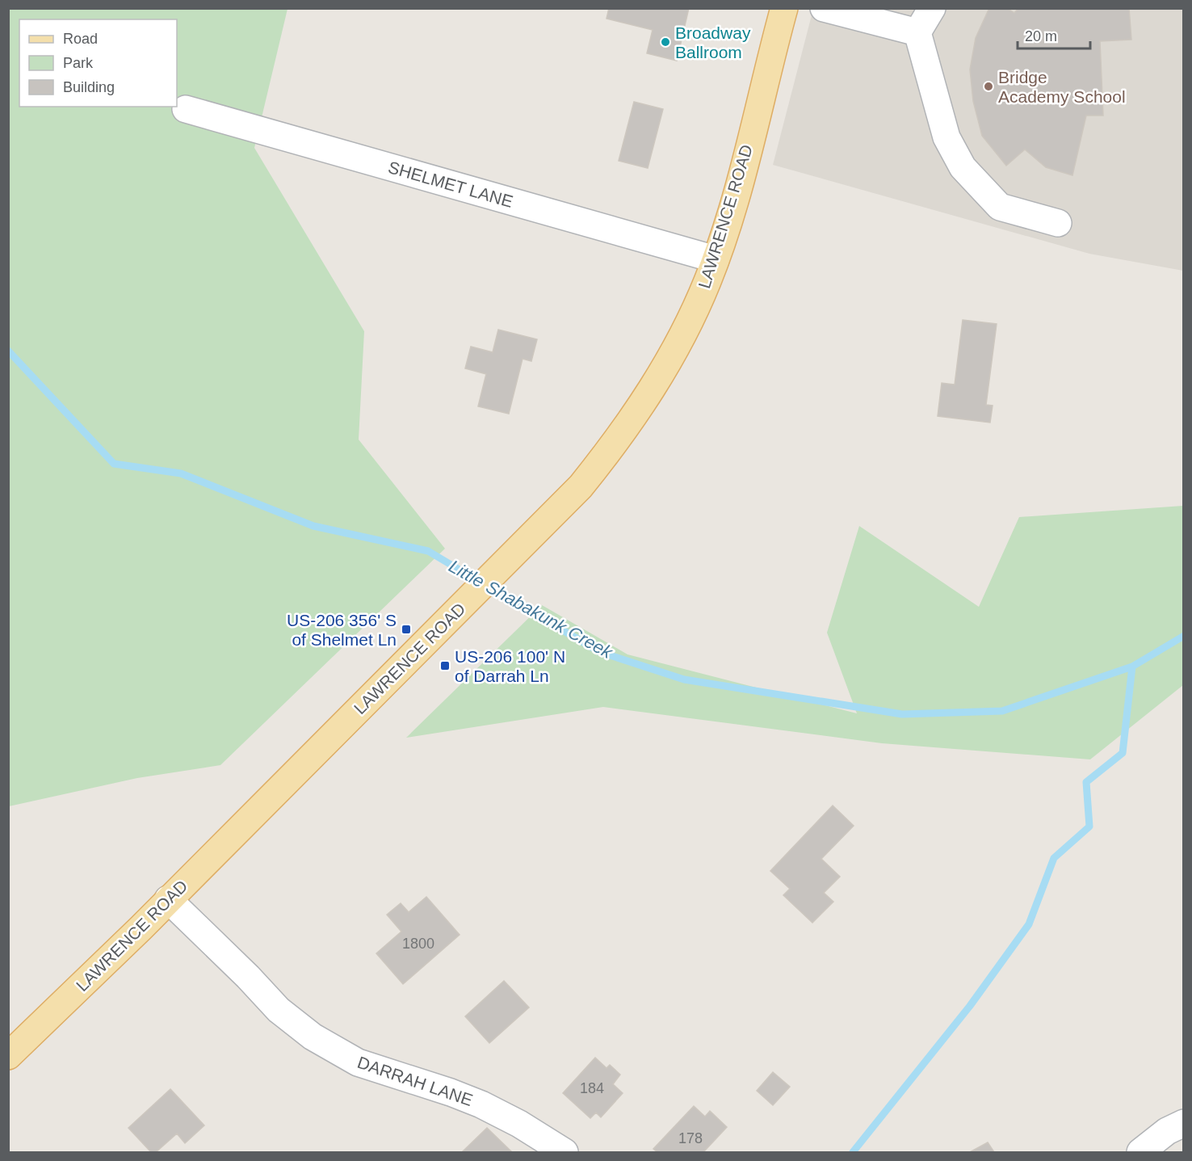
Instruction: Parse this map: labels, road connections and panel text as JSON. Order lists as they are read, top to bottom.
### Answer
{
  "streets": {
    "main road": ["LAWRENCE ROAD"],
    "street": ["SHELMET LANE", "DARRAH LANE"]
  },
  "crossings": [
    ["SHELMET LANE", "LAWRENCE ROAD"],
    ["LAWRENCE ROAD", "DARRAH LANE"]
  ],
  "water": ["Little Shabakunk Creek"],
  "places": {
    "other": ["Broadway Ballroom", "Bridge Academy School"],
    "transit": ["US-206 356' S of Shelmet Ln", "US-206 100' N of Darrah Ln"]
  },
  "house_numbers": ["1800", "184", "178"],
  "legend": ["Road", "Park", "Building"],
  "scale_bar": "20 m"
}
